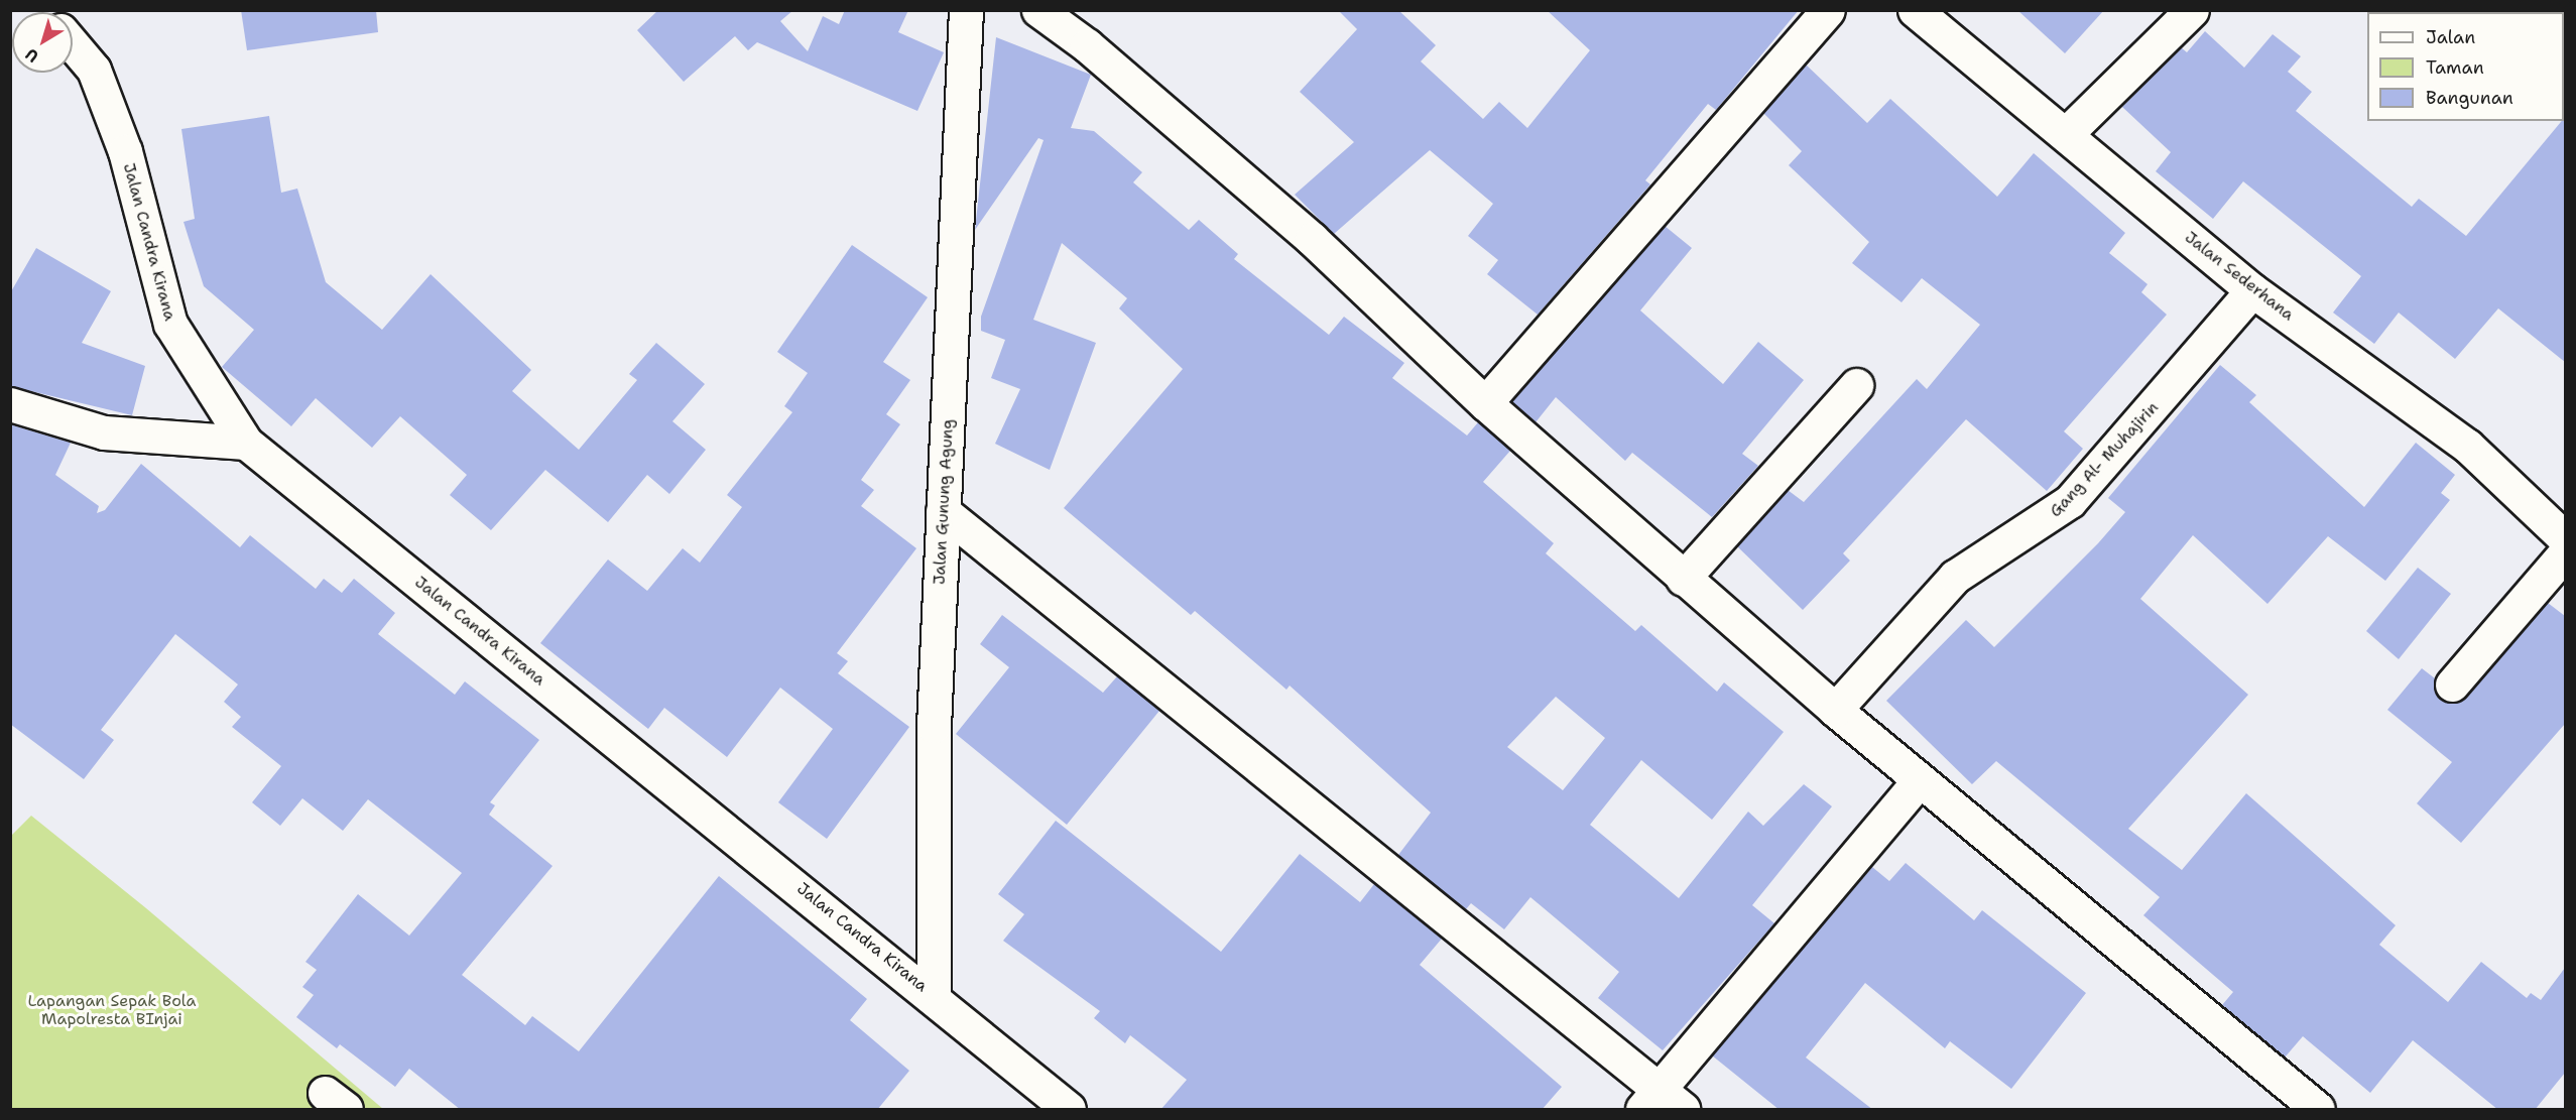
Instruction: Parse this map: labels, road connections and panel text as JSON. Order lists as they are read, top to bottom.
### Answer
{
  "streets": {
    "street": [
      "Jalan Candra Kirana",
      "Jalan Sederhana",
      "Gang Al- Muhajirin",
      "Jalan Gunung Agung"
    ]
  },
  "crossings": [
    ["Jalan Candra Kirana", "Jalan Gunung Agung"],
    ["Jalan Sederhana", "Gang Al- Muhajirin"]
  ],
  "parks": ["Lapangan Sepak Bola Mapolresta BInjai"],
  "legend": ["Jalan", "Taman", "Bangunan"],
  "north": "bottom left"
}
